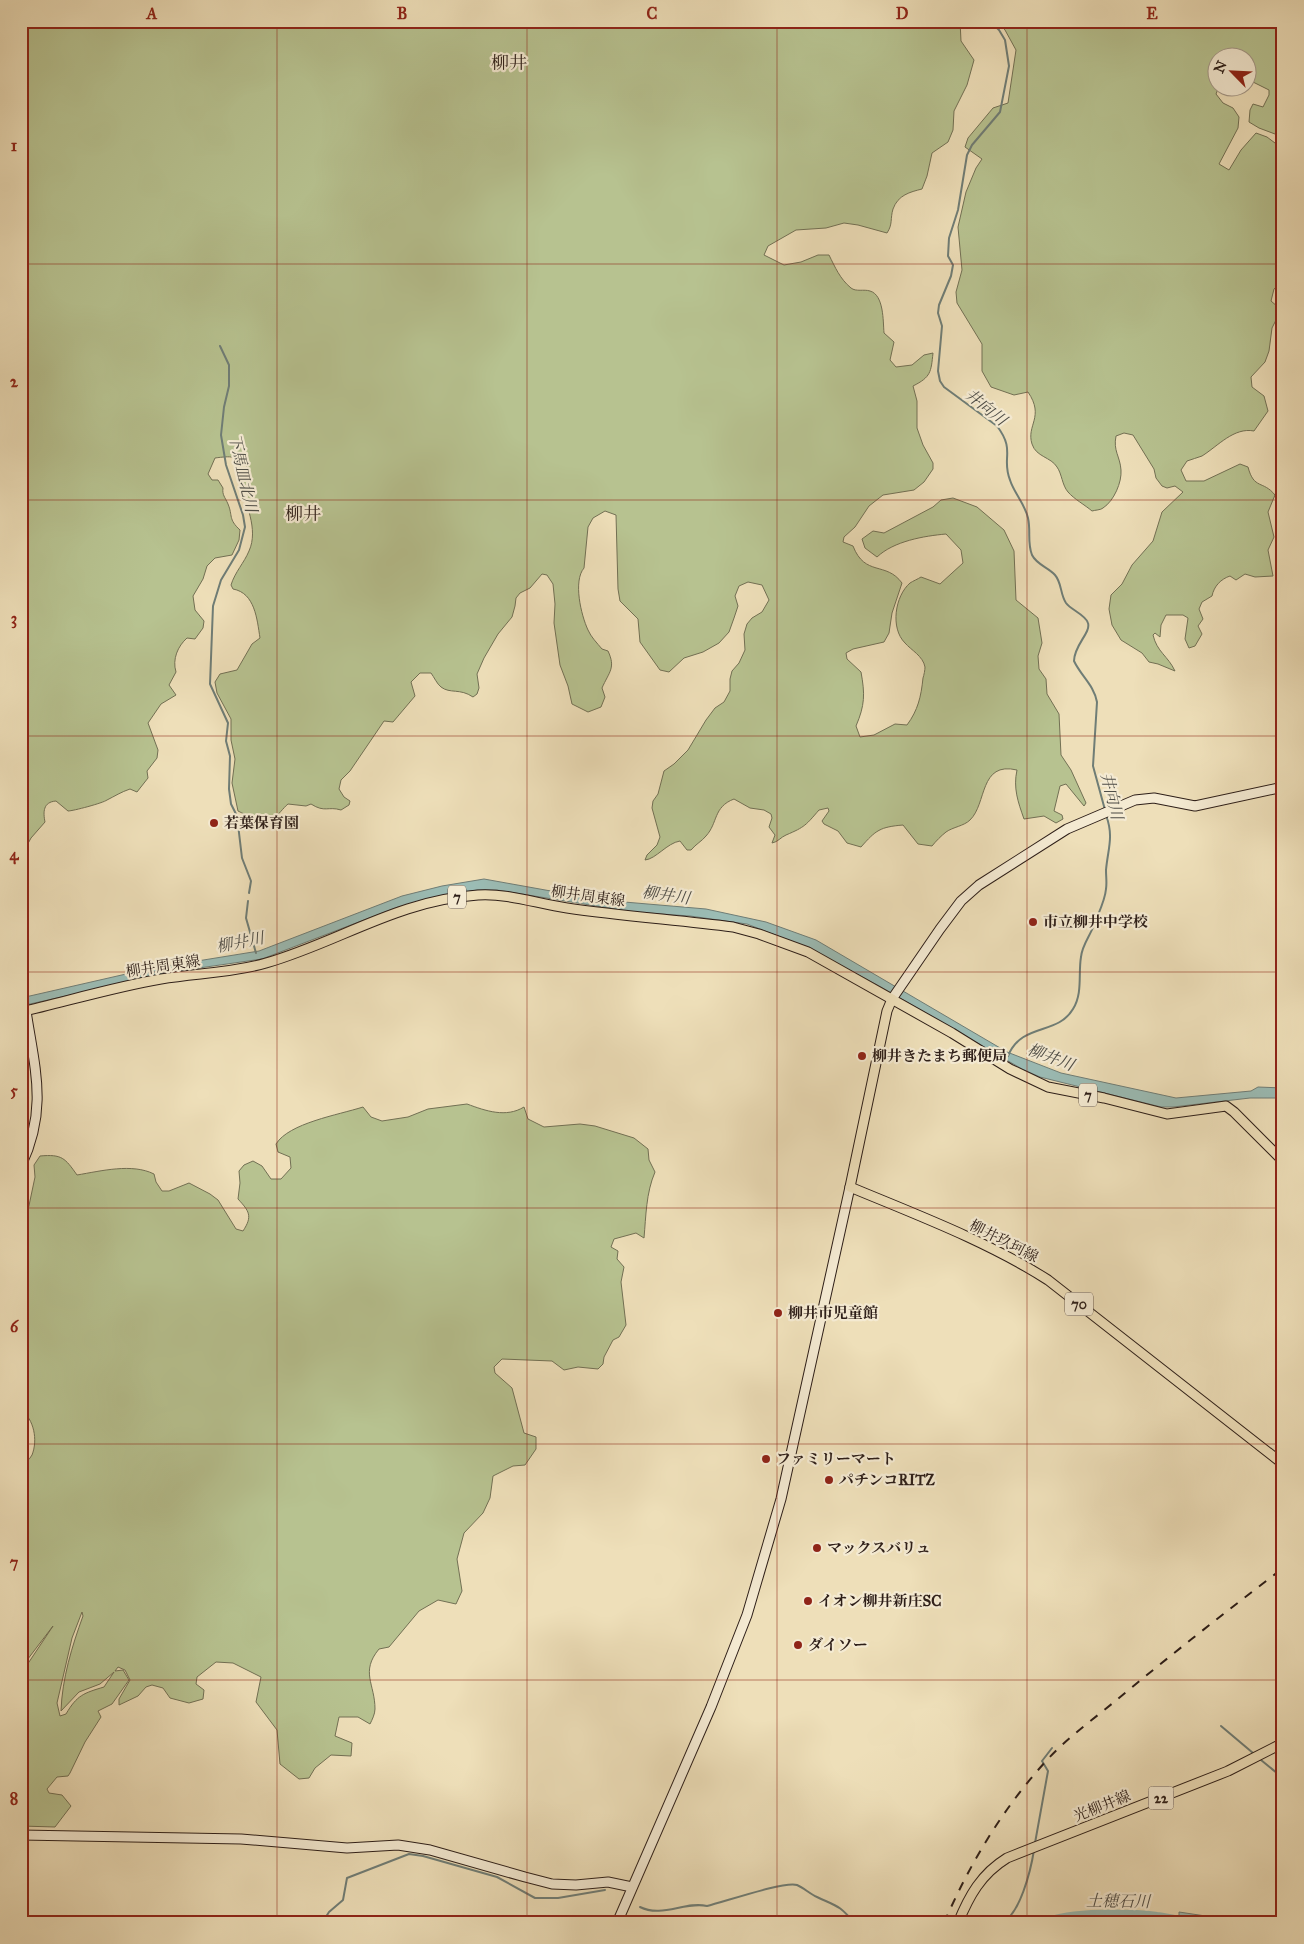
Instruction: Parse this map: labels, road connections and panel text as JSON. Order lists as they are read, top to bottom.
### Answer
{
  "streets": {
    "main road": [
      "柳井周東線",
      "7",
      "柳井玖珂線",
      "70",
      "22",
      "光柳井線"
    ]
  },
  "districts": ["柳井", "柳井"],
  "water": [
    "井向川",
    "下馬皿北川",
    "柳井川",
    "土穂石川"
  ],
  "places": [
    "若葉保育園",
    "市立柳井中学校",
    "柳井きたまち郵便局",
    "柳井市児童館",
    "ファミリーマート",
    "パチンコRITZ",
    "マックスバリュ",
    "イオン柳井新庄SC",
    "ダイソー"
  ],
  "north": "top left",
  "grid": {
    "columns": [
      "A",
      "B",
      "C",
      "D",
      "E"
    ],
    "rows": [
      "1",
      "2",
      "3",
      "4",
      "5",
      "6",
      "7",
      "8"
    ]
  }
}
